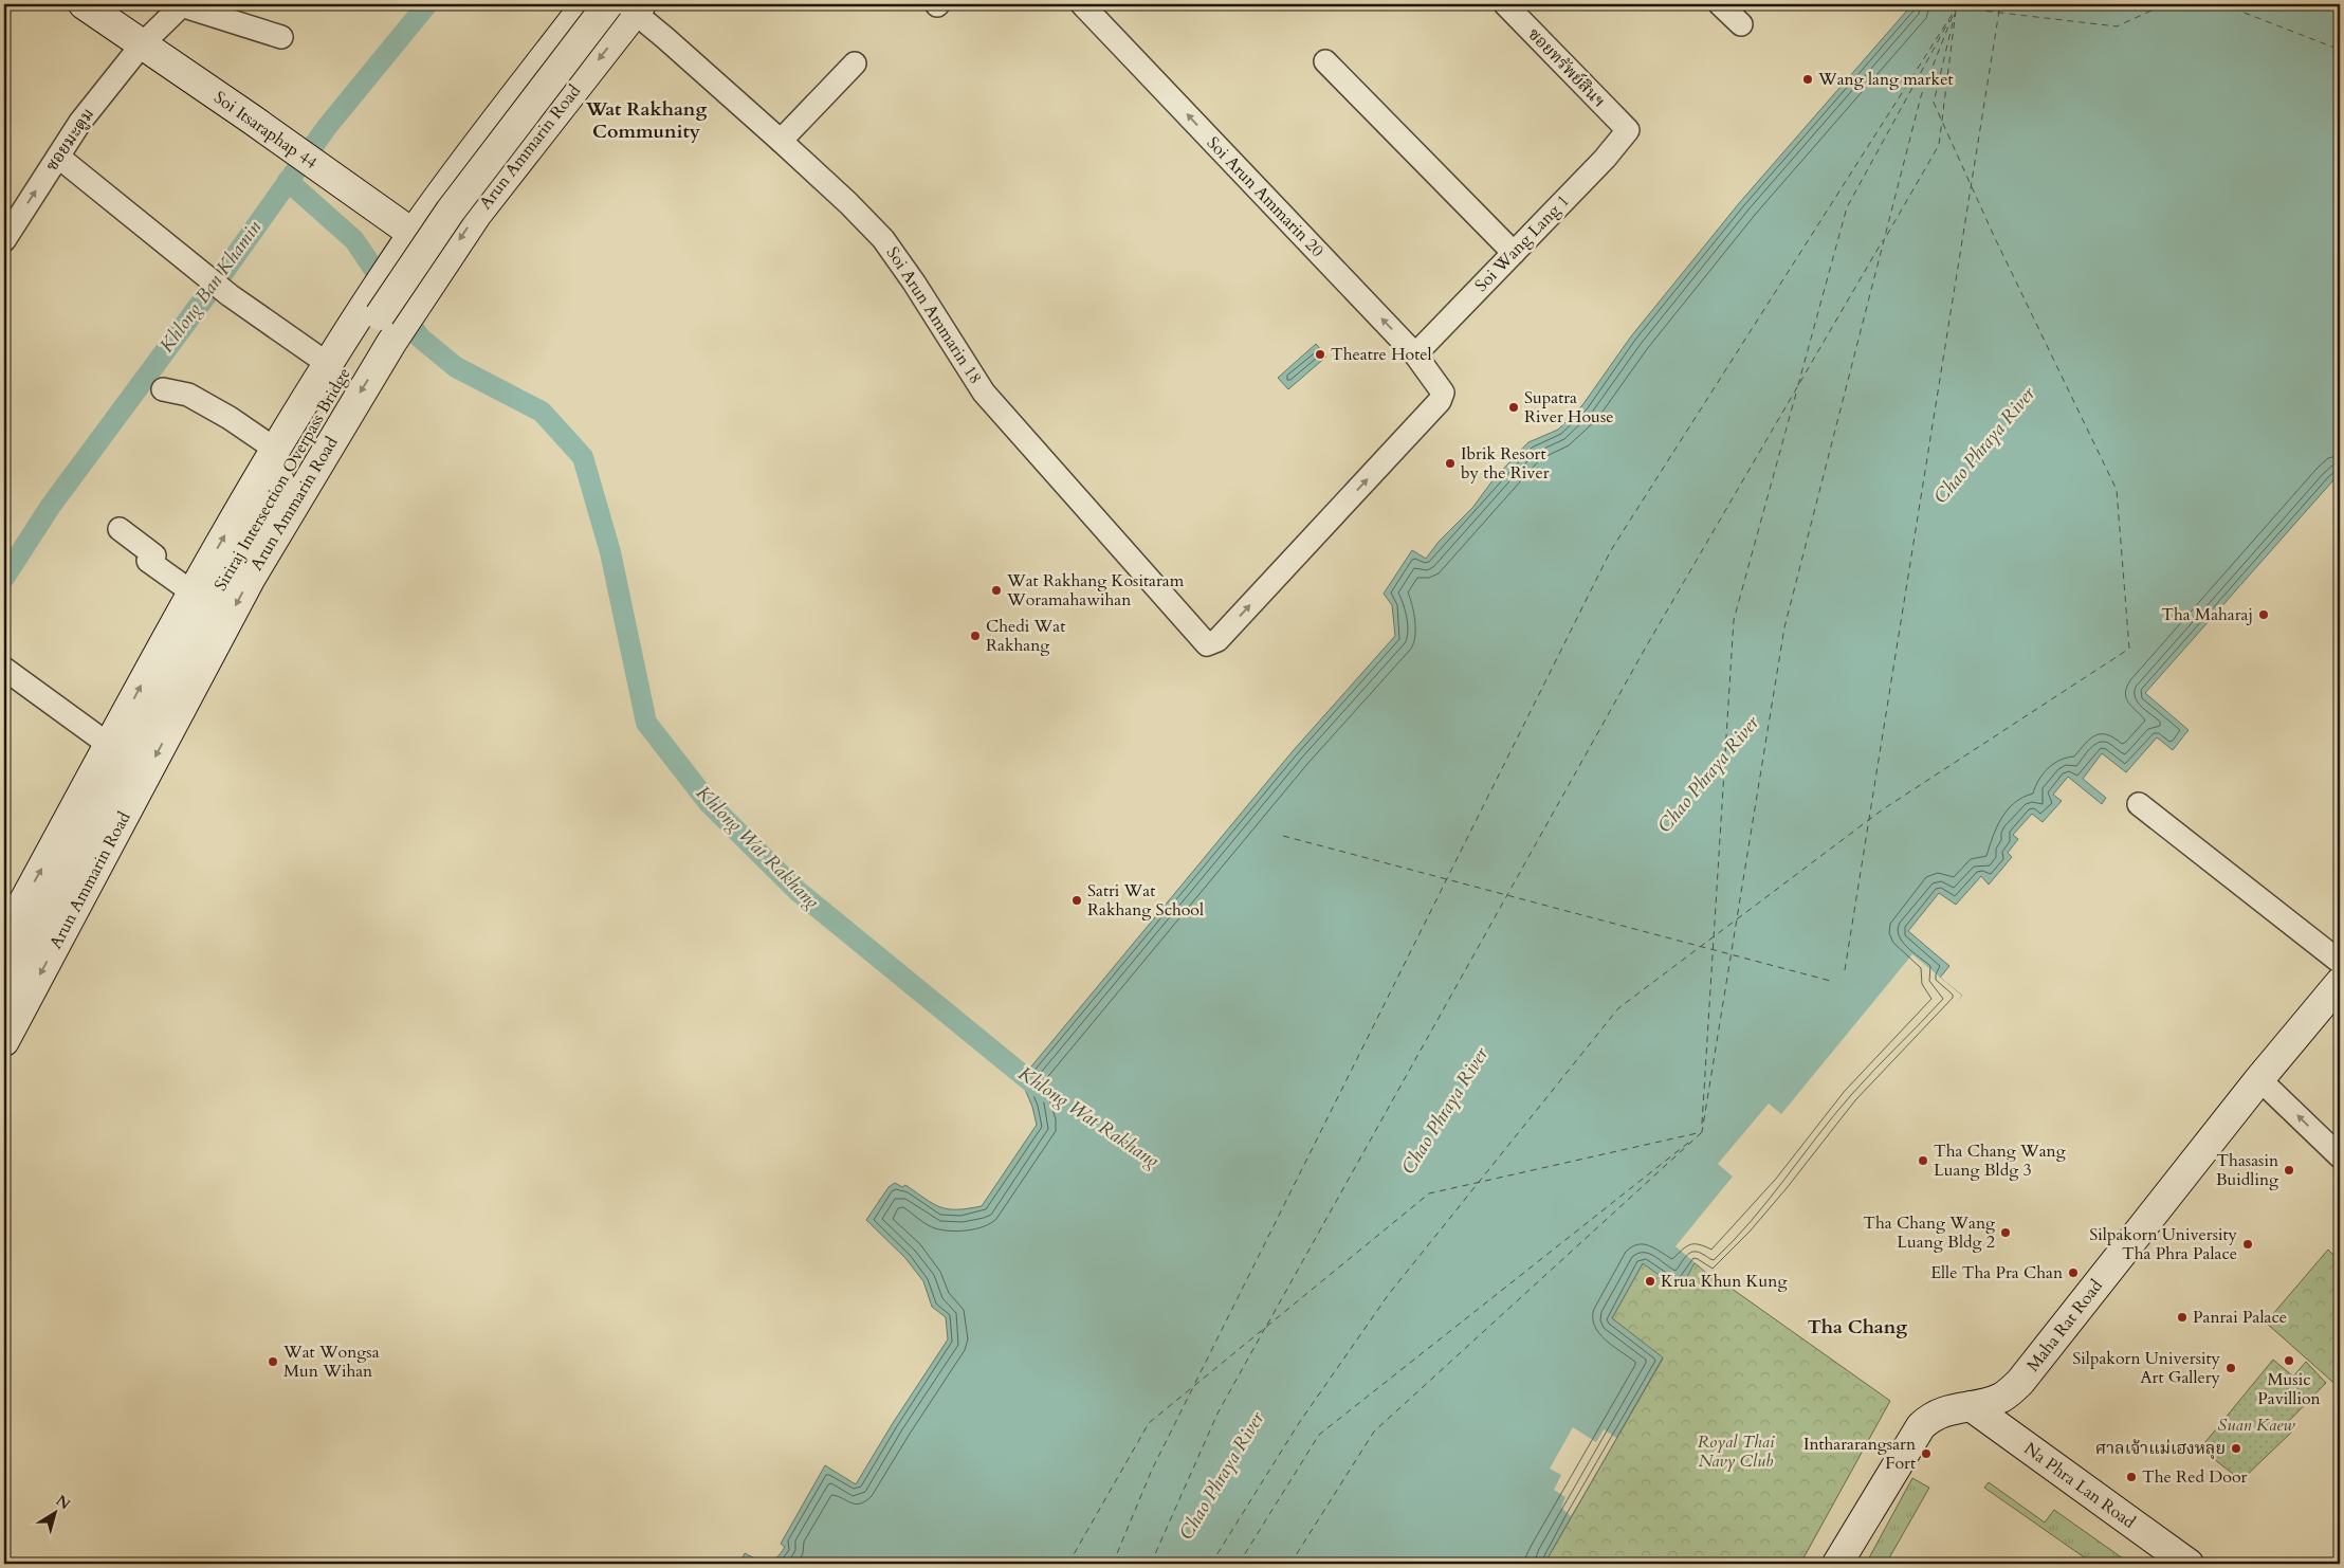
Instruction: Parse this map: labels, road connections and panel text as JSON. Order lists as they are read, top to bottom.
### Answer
{
  "streets": {
    "main road": [
      "Soi Itsaraphap 44",
      "Arun Ammarin Road",
      "Siriraj Intersection Overpass Bridge",
      "Maha Rat Road",
      "Na Phra Lan Road"
    ],
    "street": [
      "ซอยทรัพย์สินฯ",
      "ซอยมะตูม",
      "Soi Arun Ammarin 20",
      "Soi Wang Lang 1",
      "Soi Arun Ammarin 18"
    ]
  },
  "crossings": [
    ["ซอยทรัพย์สินฯ", "Soi Wang Lang 1"],
    ["Soi Itsaraphap 44", "ซอยมะตูม"],
    ["Soi Itsaraphap 44", "Arun Ammarin Road"],
    ["Arun Ammarin Road", "Soi Arun Ammarin 18"],
    ["Arun Ammarin Road", "Siriraj Intersection Overpass Bridge"],
    ["Soi Arun Ammarin 20", "Soi Wang Lang 1"],
    ["Soi Arun Ammarin 20", "Soi Arun Ammarin 18"],
    ["Soi Arun Ammarin 18", "Siriraj Intersection Overpass Bridge"],
    ["Maha Rat Road", "Na Phra Lan Road"]
  ],
  "districts": ["Wat Rakhang Community", "Tha Chang"],
  "water": ["Khlong Ban Khamin", "Chao Phraya River", "Khlong Wat Rakhang"],
  "parks": ["Suan Kaew", "Royal Thai Navy Club"],
  "places": [
    "Wang lang market",
    "Theatre Hotel",
    "Supatra River House",
    "Ibrik Resort by the River",
    "Wat Rakhang Kositaram Woramahawihan",
    "Tha Maharaj",
    "Chedi Wat Rakhang",
    "Satri Wat Rakhang School",
    "Tha Chang Wang Luang Bldg 3",
    "Thasasin Buidling",
    "Tha Chang Wang Luang Bldg 2",
    "Silpakorn University Tha Phra Palace",
    "Elle Tha Pra Chan",
    "Krua Khun Kung",
    "Panrai Palace",
    "Music Pavillion",
    "Wat Wongsa Mun Wihan",
    "Silpakorn University Art Gallery",
    "ศาลเจ้าแม่เฮงหลุย",
    "Inthararangsarn Fort",
    "The Red Door"
  ],
  "north": "top right"
}
